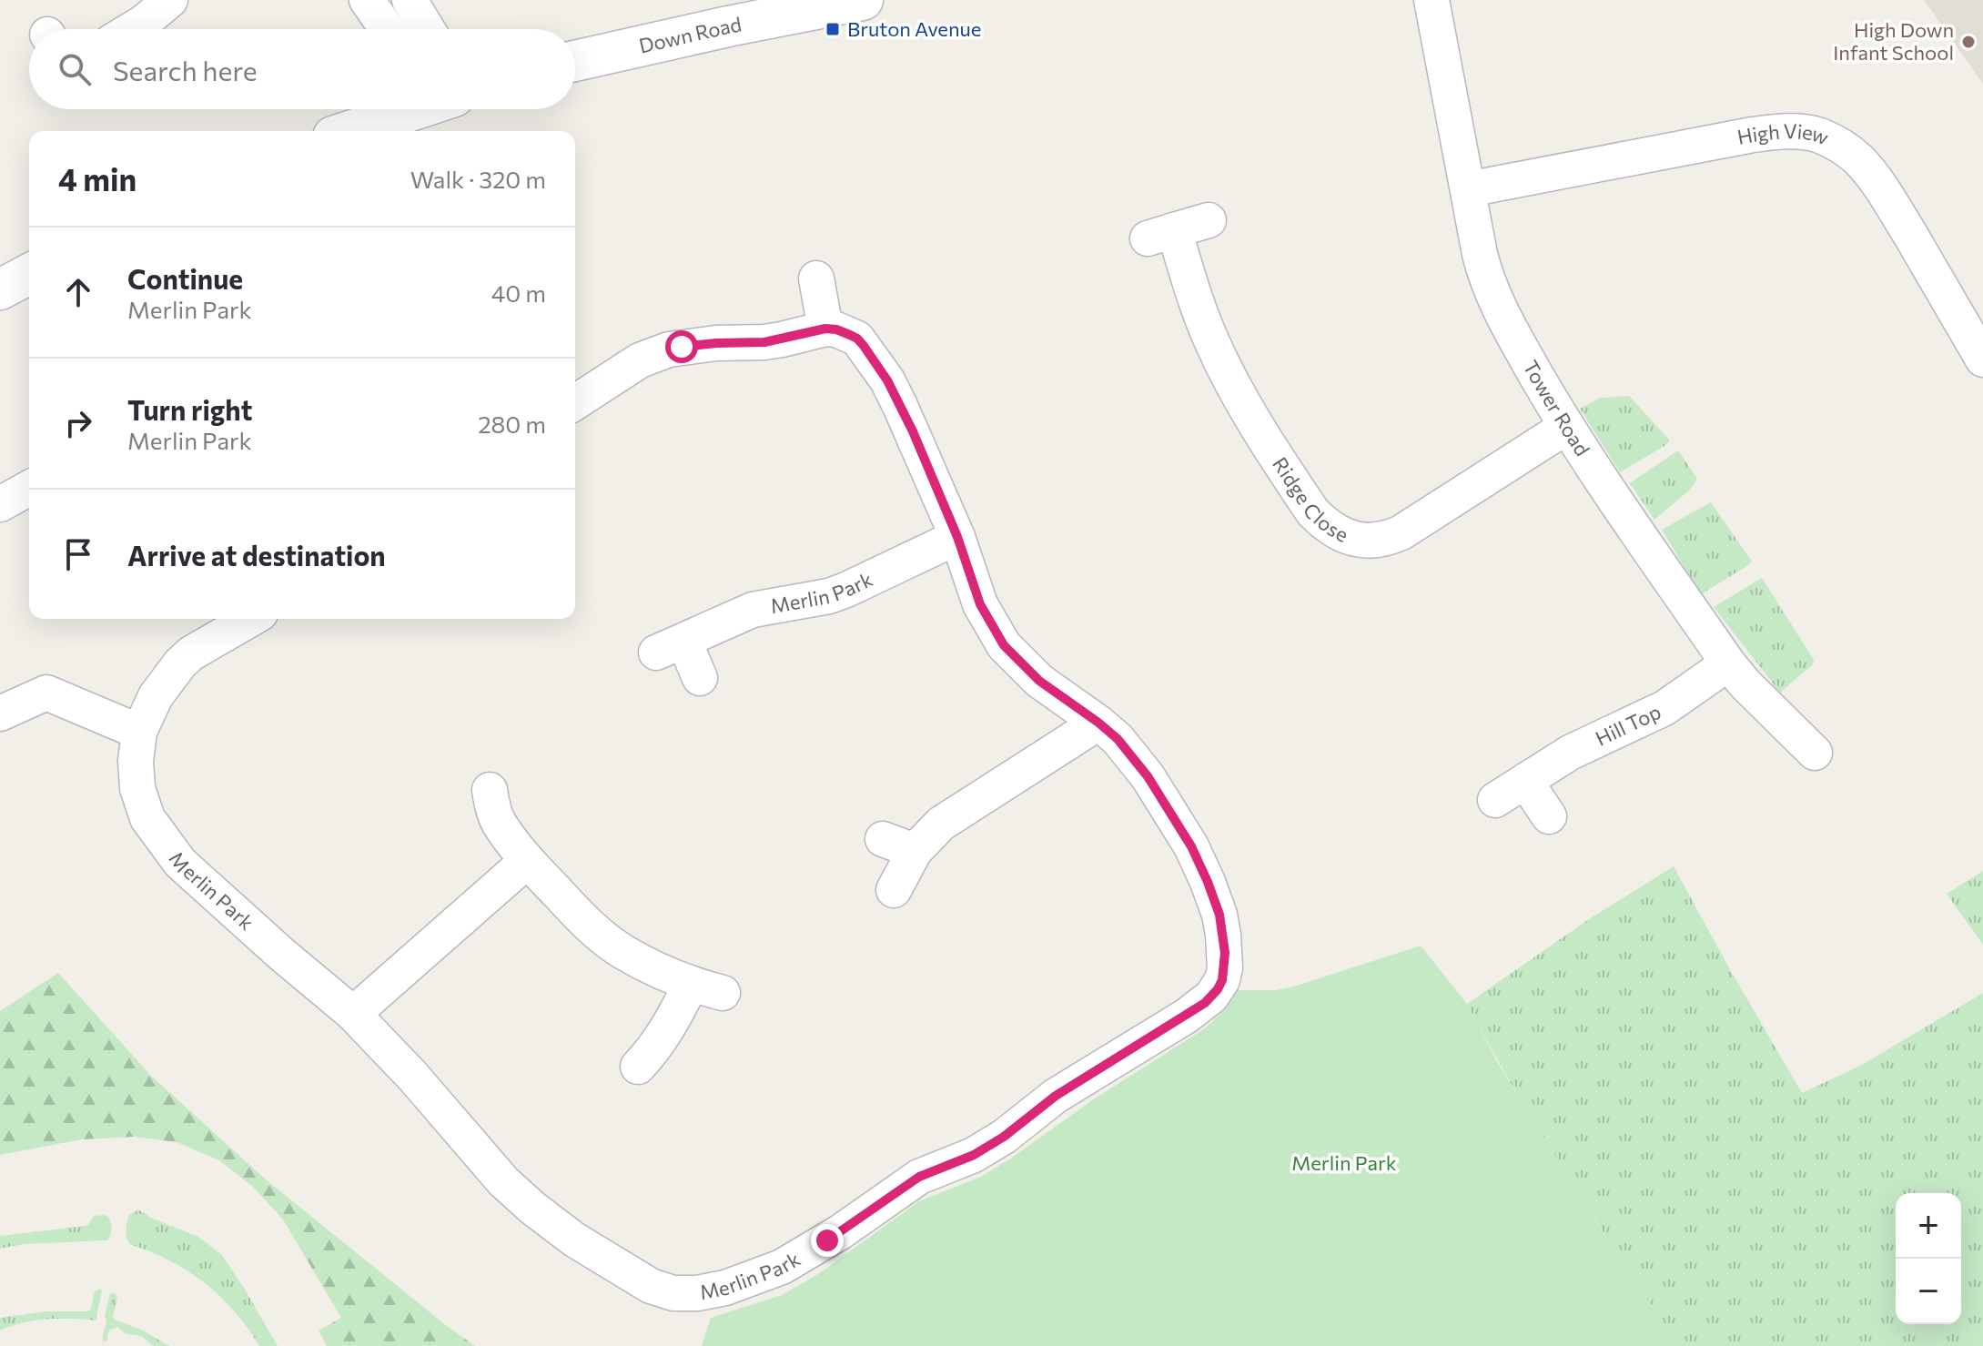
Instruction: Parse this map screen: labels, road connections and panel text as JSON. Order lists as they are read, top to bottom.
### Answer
{
  "streets": {
    "street": [
      "Down Road",
      "High View",
      "Tower Road",
      "Ridge Close",
      "Merlin Park",
      "Hill Top"
    ]
  },
  "crossings": [
    ["High View", "Tower Road"],
    ["Tower Road", "Ridge Close"],
    ["Tower Road", "Hill Top"]
  ],
  "parks": ["Merlin Park"],
  "places": {
    "transit": ["Bruton Avenue"],
    "other": ["High Down Infant School"]
  },
  "page": {
    "search": "Search here",
    "heading": ["4 min", "Walk · 320 m"],
    "list": [
      ["Continue", "Merlin Park", "40 m"],
      ["Turn right", "Merlin Park", "280 m"],
      "Arrive at destination"
    ],
    "map_buttons": ["+", "−"]
  }
}
